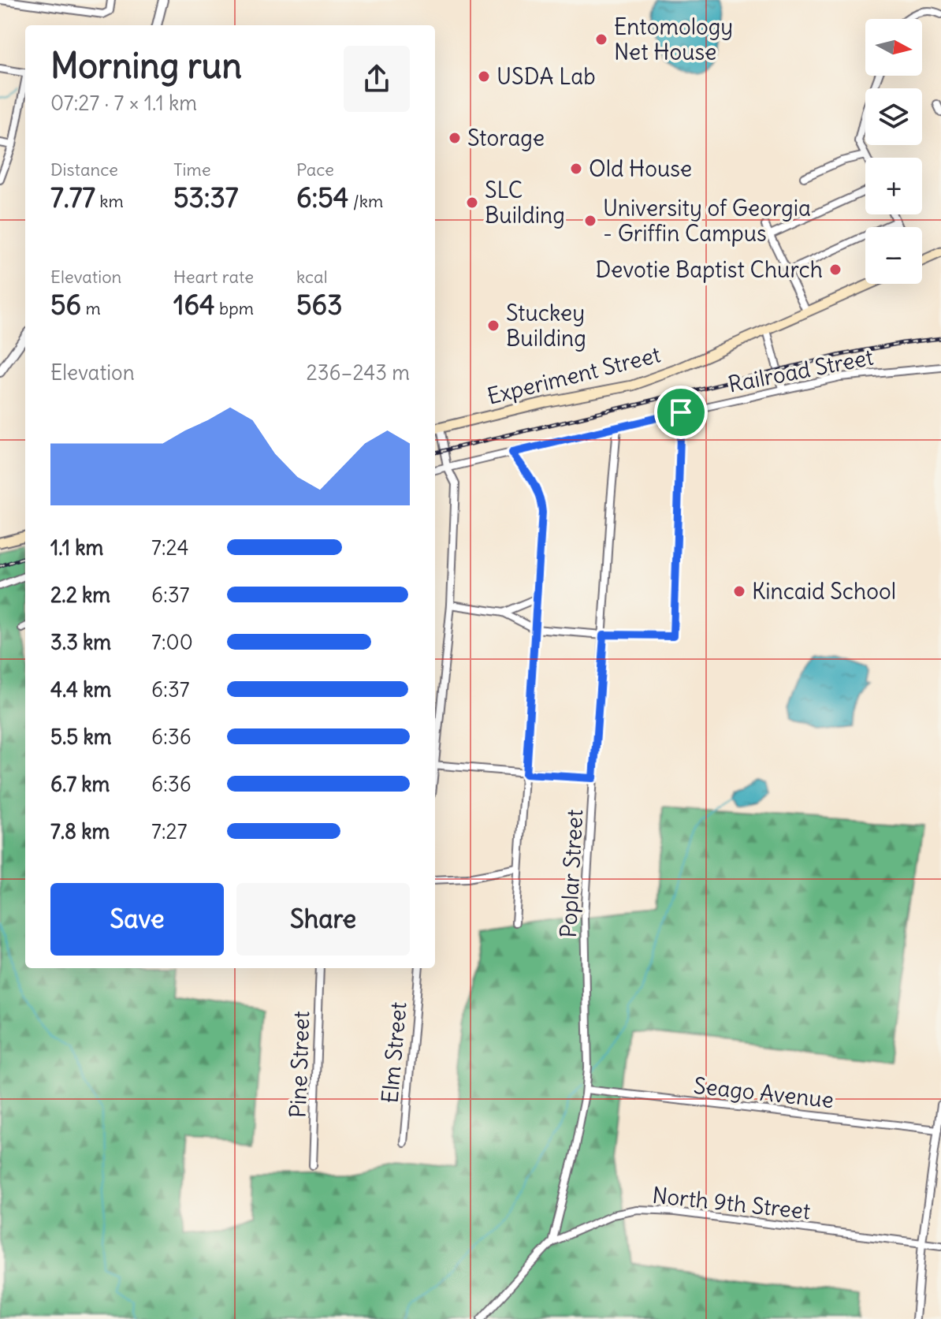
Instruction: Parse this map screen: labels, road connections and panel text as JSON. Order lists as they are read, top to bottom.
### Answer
{
  "streets": {
    "main road": ["Experiment Street"],
    "street": [
      "Railroad Street",
      "Poplar Street",
      "Elm Street",
      "Pine Street",
      "Seago Avenue",
      "North 9th Street"
    ]
  },
  "crossings": [
    ["Railroad Street", "Poplar Street"],
    ["Poplar Street", "Seago Avenue"],
    ["Poplar Street", "North 9th Street"]
  ],
  "places": [
    "Entomology Net House",
    "USDA Lab",
    "Storage",
    "Old House",
    "SLC Building",
    "University of Georgia - Griffin Campus",
    "Devotie Baptist Church",
    "Stuckey Building",
    "Kincaid School"
  ],
  "north": "right",
  "page": {
    "map_buttons": ["+", "−"],
    "heading": ["Morning run", "07:27 · 7 × 1.1 km"],
    "stats": [
      ["Distance", "7.77 km"],
      ["Time", "53:37"],
      ["Pace", "6:54 /km"],
      ["Elevation", "56 m"],
      ["Heart rate", "164 bpm"],
      ["kcal", "563"]
    ],
    "chart": ["Elevation", "236–243 m"],
    "list": [
      {
        "name": "1.1 km",
        "note": "7:24"
      },
      {
        "name": "2.2 km",
        "note": "6:37"
      },
      {
        "name": "3.3 km",
        "note": "7:00"
      },
      {
        "name": "4.4 km",
        "note": "6:37"
      },
      {
        "name": "5.5 km",
        "note": "6:36"
      },
      {
        "name": "6.7 km",
        "note": "6:36"
      },
      {
        "name": "7.8 km",
        "note": "7:27"
      }
    ],
    "buttons": ["Save", "Share"]
  }
}
